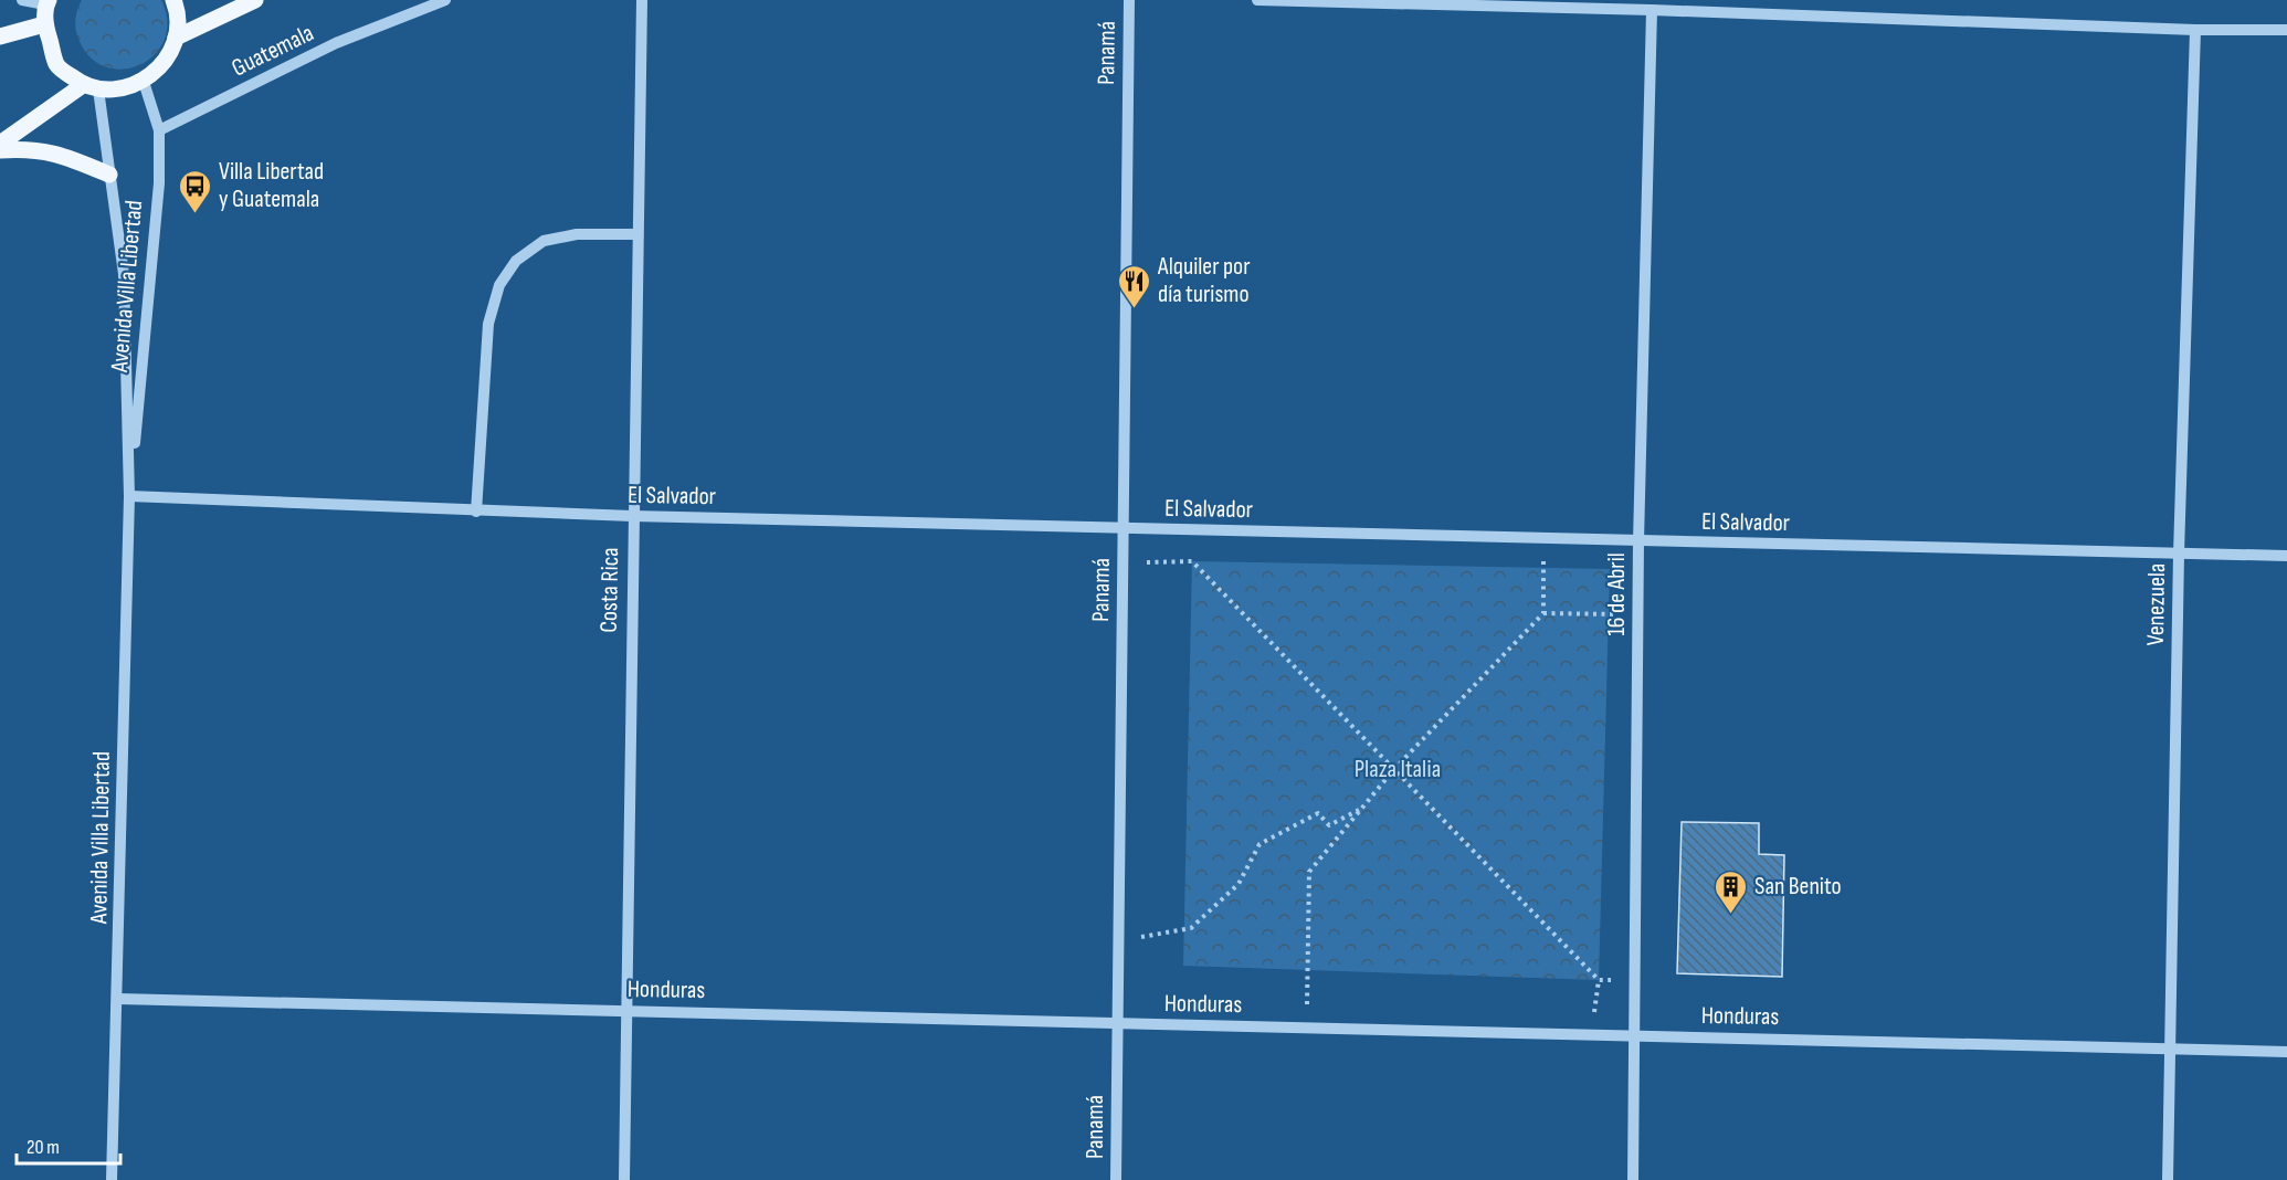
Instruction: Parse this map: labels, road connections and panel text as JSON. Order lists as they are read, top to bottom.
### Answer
{
  "streets": {
    "street": [
      "Guatemala",
      "Panamá",
      "Avenida Villa Libertad",
      "El Salvador",
      "Costa Rica",
      "16 de Abril",
      "Venezuela",
      "Honduras"
    ]
  },
  "crossings": [
    ["Guatemala", "Avenida Villa Libertad"],
    ["Panamá", "El Salvador"],
    ["Panamá", "Honduras"],
    ["Avenida Villa Libertad", "El Salvador"],
    ["Avenida Villa Libertad", "Honduras"],
    ["El Salvador", "Costa Rica"],
    ["El Salvador", "16 de Abril"],
    ["El Salvador", "Venezuela"],
    ["Costa Rica", "Honduras"],
    ["16 de Abril", "Honduras"],
    ["Venezuela", "Honduras"]
  ],
  "parks": ["Plaza Italia"],
  "places": {
    "bus stop": ["Villa Libertad y Guatemala"],
    "restaurant": ["Alquiler por día turismo"],
    "building": ["San Benito"]
  },
  "scale_bar": "20 m"
}
